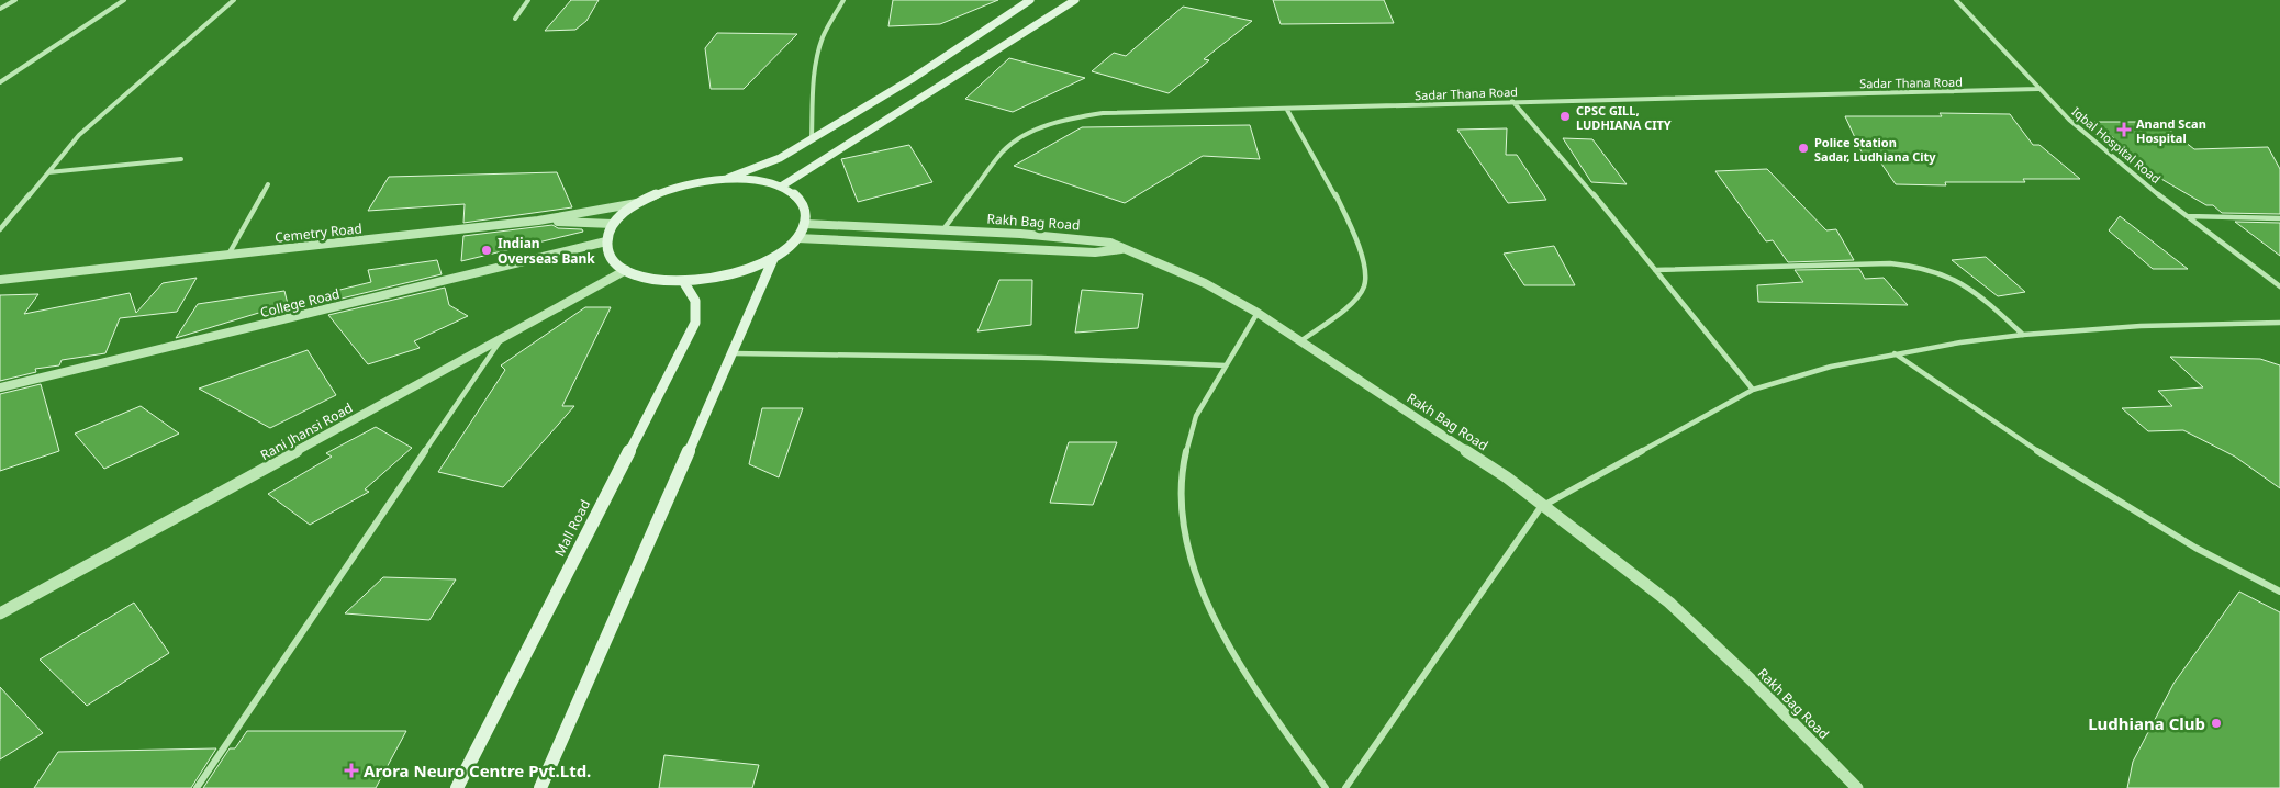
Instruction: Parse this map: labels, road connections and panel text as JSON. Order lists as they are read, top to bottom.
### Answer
{
  "streets": {
    "main road": ["Mall Road"],
    "street": [
      "Sadar Thana Road",
      "Iqbal Hospital Road",
      "Rakh Bag Road",
      "Cemetry Road",
      "College Road",
      "Rani Jhansi Road"
    ]
  },
  "crossings": [
    ["Sadar Thana Road", "Iqbal Hospital Road"],
    ["Sadar Thana Road", "Rakh Bag Road"]
  ],
  "places": {
    "other": [
      "CPSC GILL, LUDHIANA CITY",
      "Police Station Sadar, Ludhiana City",
      "Indian Overseas Bank",
      "Ludhiana Club"
    ],
    "health": ["Anand Scan Hospital", "Arora Neuro Centre Pvt.Ltd."]
  }
}
